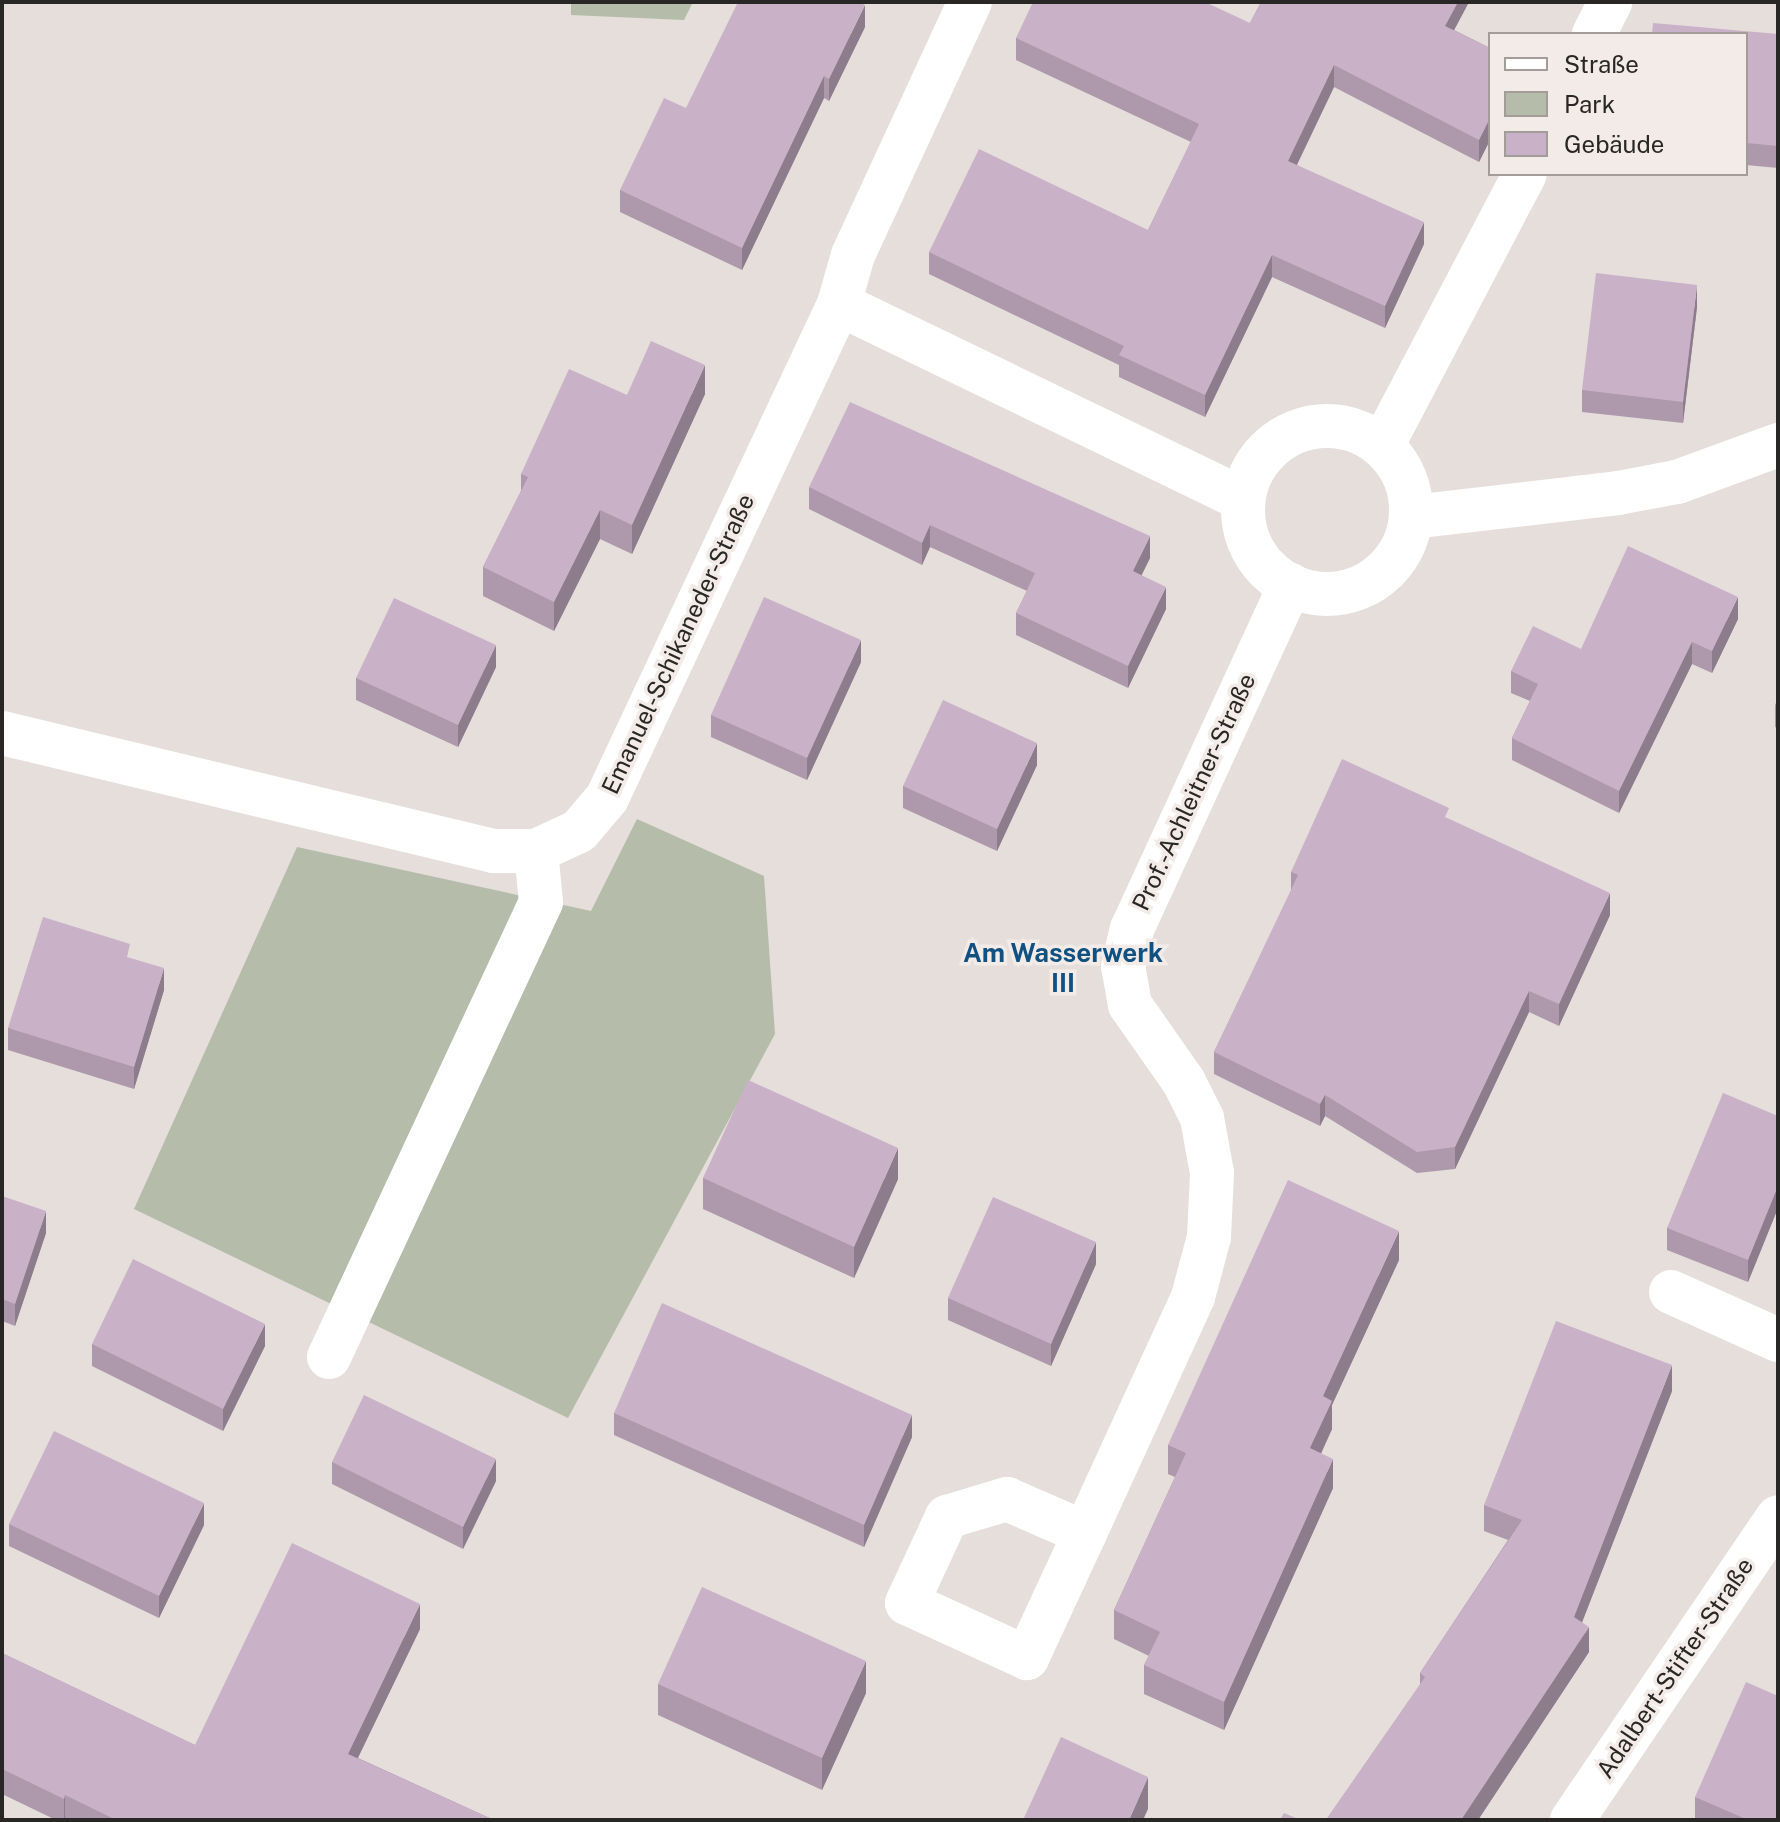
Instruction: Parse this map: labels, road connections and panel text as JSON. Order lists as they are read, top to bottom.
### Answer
{
  "streets": {
    "street": ["Emanuel-Schikaneder-Straße", "Prof.-Achleitner-Straße", "Adalbert-Stifter-Straße"]
  },
  "districts": ["Am Wasserwerk III"],
  "legend": ["Straße", "Park", "Gebäude"]
}
